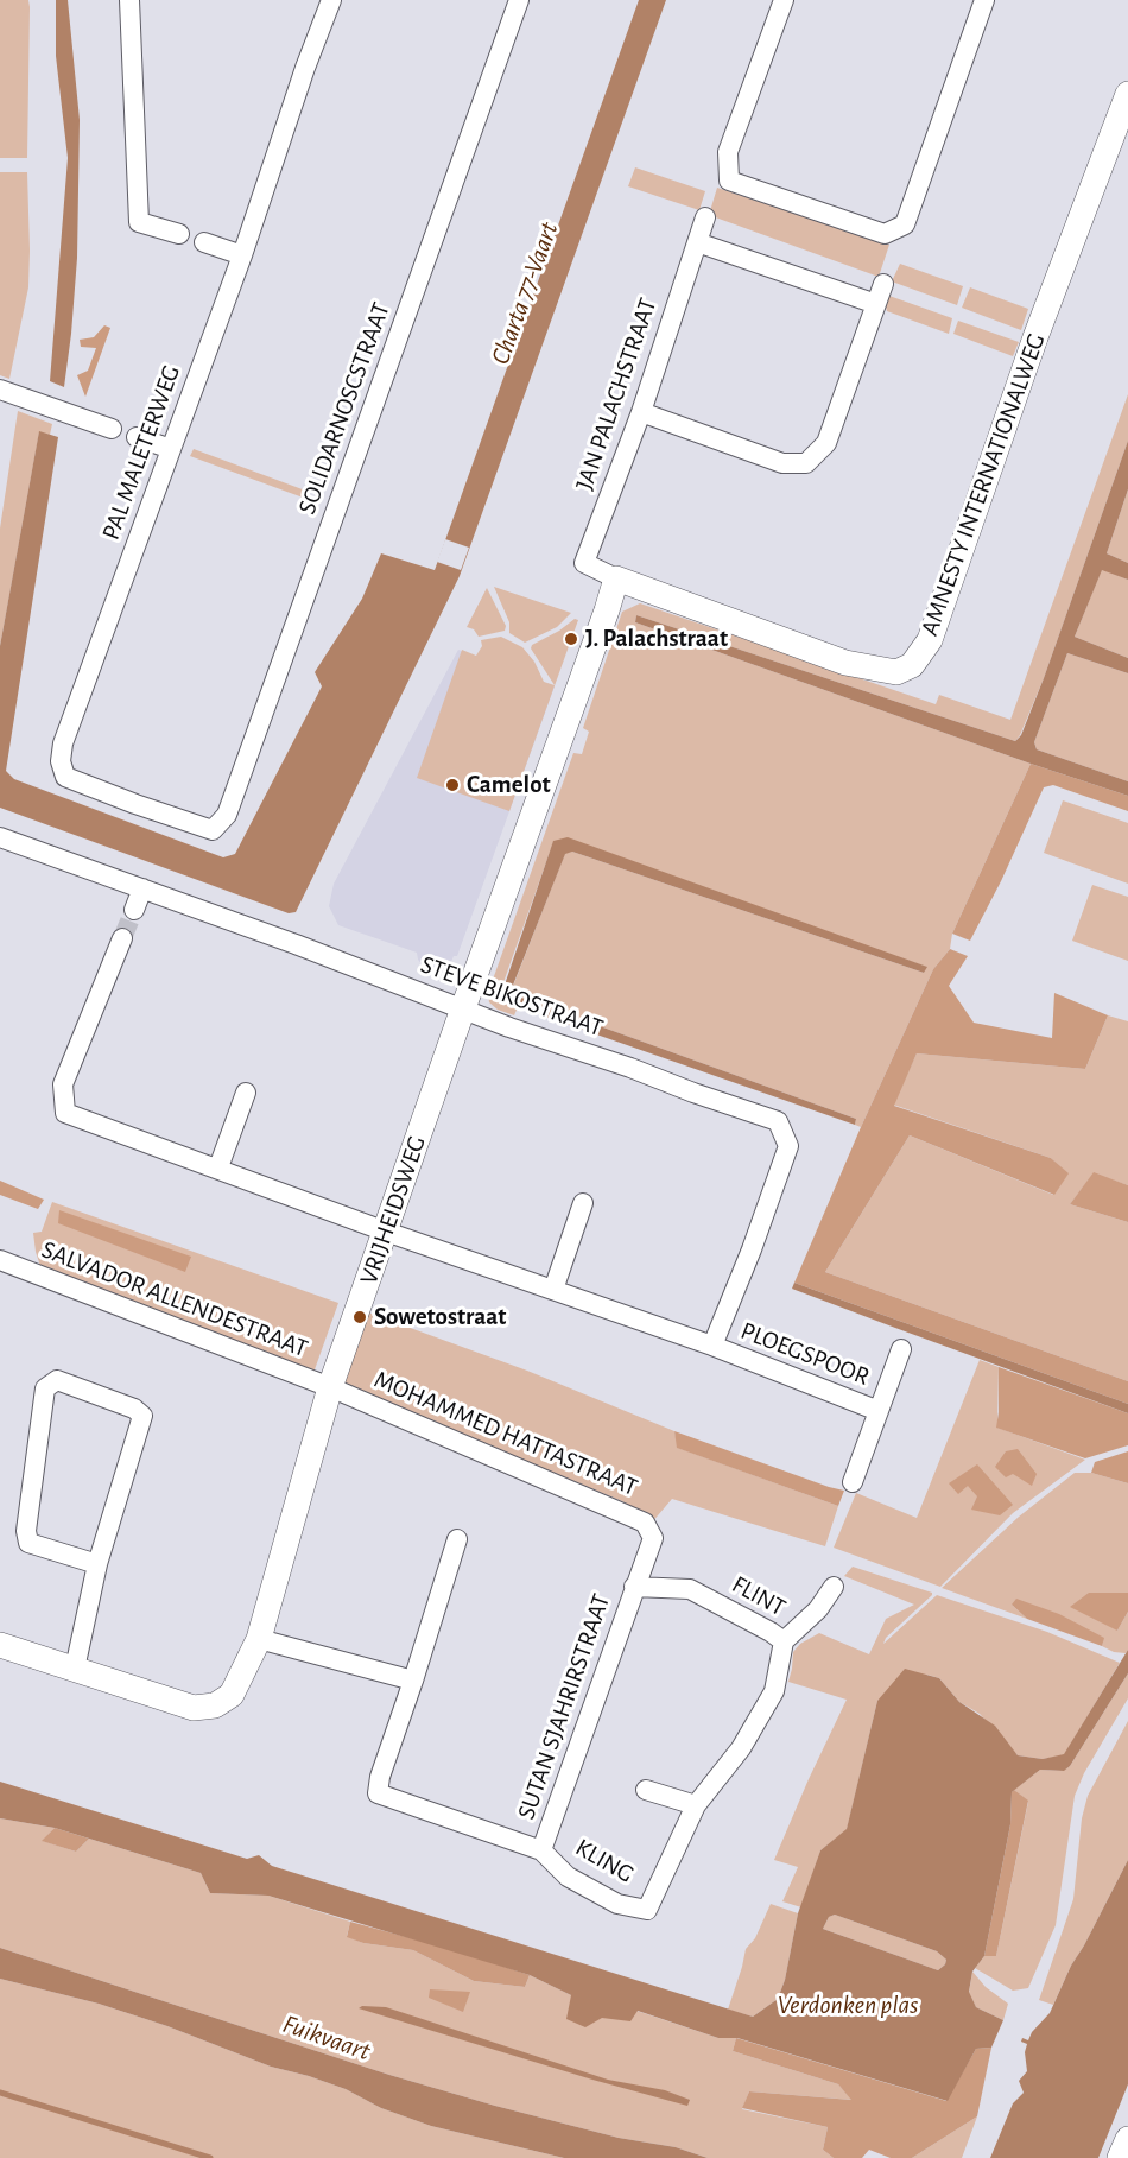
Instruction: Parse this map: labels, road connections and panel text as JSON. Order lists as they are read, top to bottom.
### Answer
{
  "streets": {
    "street": [
      "JAN PALACHSTRAAT",
      "SOLIDARNOSCSTRAAT",
      "PAL MALETERWEG",
      "AMNESTY INTERNATIONALWEG",
      "STEVE BIKOSTRAAT",
      "VRIJHEIDSWEG",
      "SALVADOR ALLENDESTRAAT",
      "PLOEGSPOOR",
      "MOHAMMED HATTASTRAAT",
      "FLINT",
      "SUTAN SJAHRIRSTRAAT",
      "KLING"
    ]
  },
  "crossings": [
    ["JAN PALACHSTRAAT", "AMNESTY INTERNATIONALWEG"],
    ["SOLIDARNOSCSTRAAT", "PAL MALETERWEG"],
    ["AMNESTY INTERNATIONALWEG", "VRIJHEIDSWEG"],
    ["STEVE BIKOSTRAAT", "VRIJHEIDSWEG"],
    ["STEVE BIKOSTRAAT", "PLOEGSPOOR"],
    ["VRIJHEIDSWEG", "SALVADOR ALLENDESTRAAT"],
    ["VRIJHEIDSWEG", "MOHAMMED HATTASTRAAT"],
    ["SALVADOR ALLENDESTRAAT", "MOHAMMED HATTASTRAAT"],
    ["MOHAMMED HATTASTRAAT", "SUTAN SJAHRIRSTRAAT"],
    ["FLINT", "SUTAN SJAHRIRSTRAAT"],
    ["SUTAN SJAHRIRSTRAAT", "KLING"]
  ],
  "water": ["Charta 77-Vaart", "Verdonken plas", "Fuikvaart"],
  "places": ["J. Palachstraat", "Camelot", "Sowetostraat"]
}
